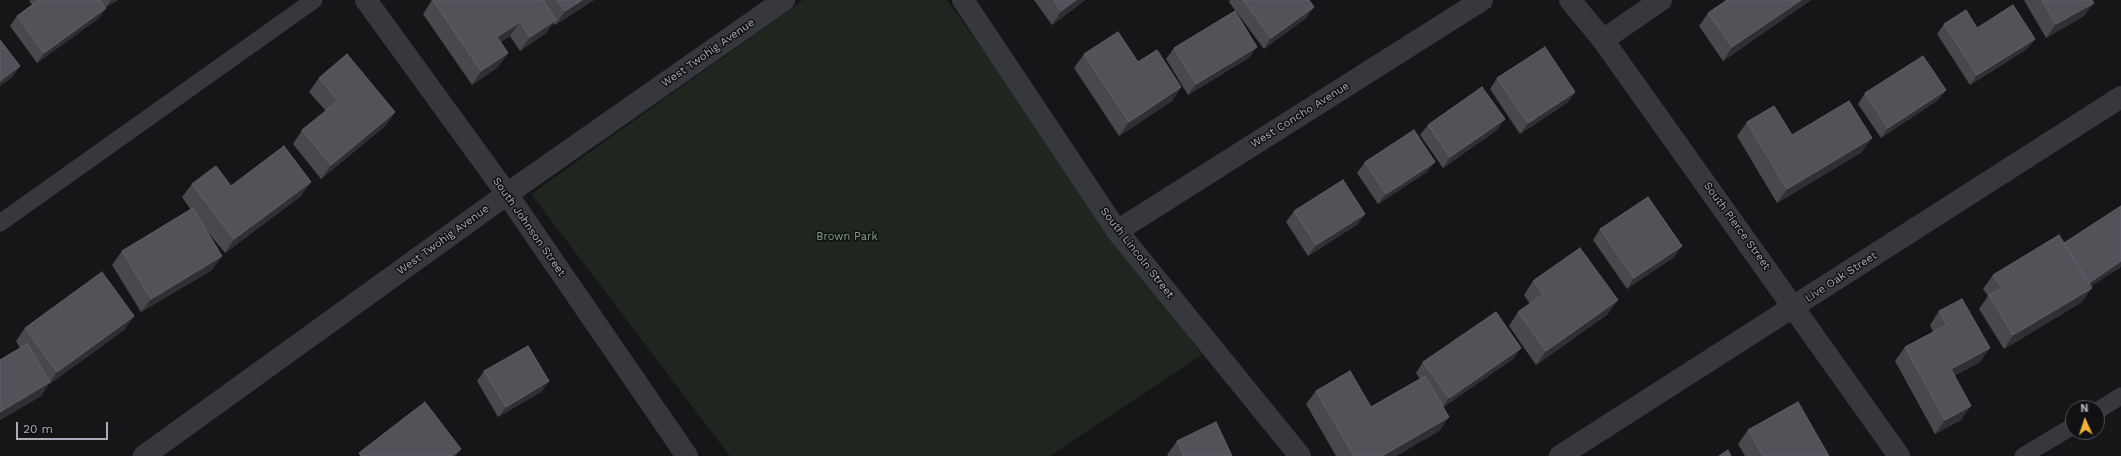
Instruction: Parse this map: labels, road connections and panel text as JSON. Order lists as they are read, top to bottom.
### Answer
{
  "streets": {
    "street": [
      "West Twohig Avenue",
      "West Concho Avenue",
      "South Pierce Street",
      "South Johnson Street",
      "South Lincoln Street",
      "Live Oak Street"
    ]
  },
  "crossings": [
    ["West Twohig Avenue", "South Johnson Street"],
    ["West Concho Avenue", "South Lincoln Street"],
    ["South Pierce Street", "Live Oak Street"]
  ],
  "parks": ["Brown Park"],
  "scale_bar": "20 m",
  "north": "top"
}
